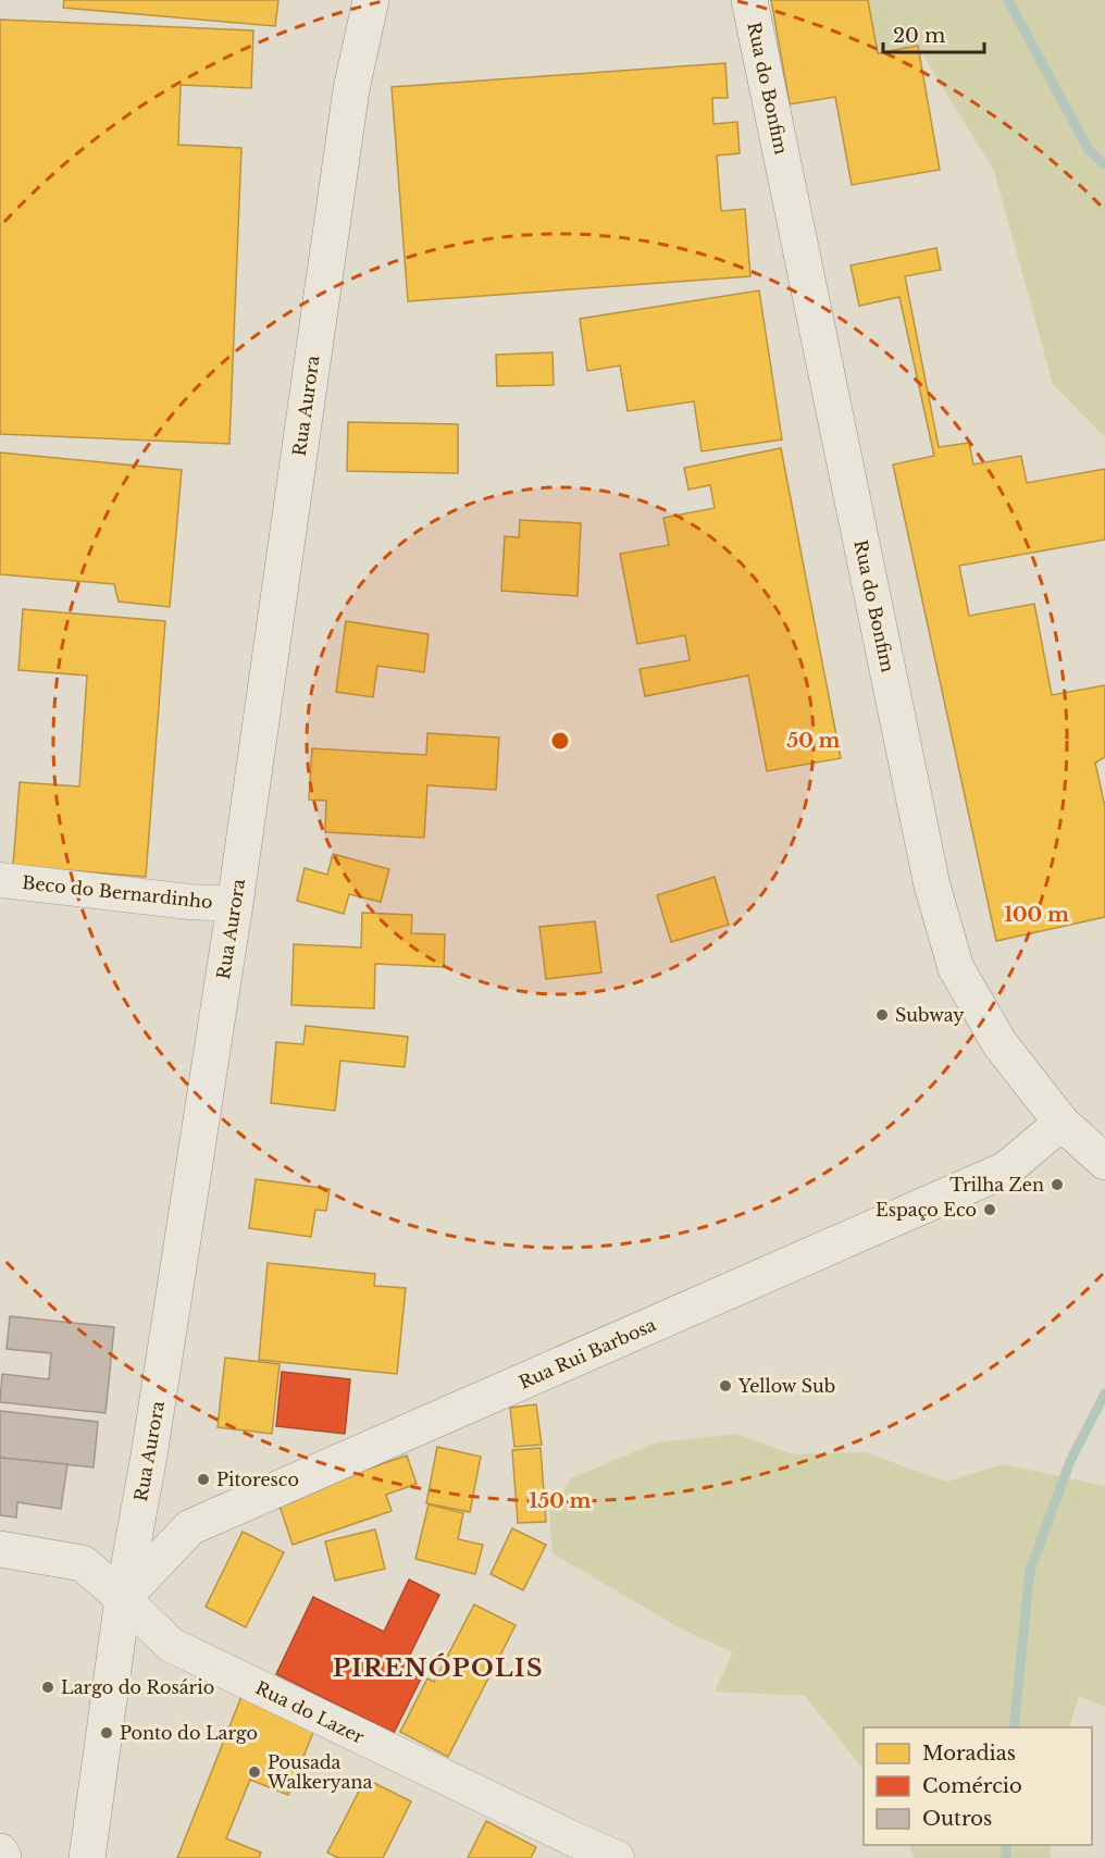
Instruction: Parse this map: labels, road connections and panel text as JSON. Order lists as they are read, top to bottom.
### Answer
{
  "streets": {
    "main road": ["Rua do Bonfim", "Rua Aurora", "Rua Rui Barbosa"],
    "street": ["Beco do Bernardinho", "Rua do Lazer"]
  },
  "crossings": [
    ["Rua do Bonfim", "Rua Rui Barbosa"],
    ["Rua Aurora", "Beco do Bernardinho"],
    ["Rua Aurora", "Rua Rui Barbosa"],
    ["Rua Aurora", "Rua do Lazer"],
    ["Rua Rui Barbosa", "Rua do Lazer"]
  ],
  "districts": ["PIRENÓPOLIS"],
  "places": [
    "Subway",
    "Trilha Zen",
    "Espaço Eco",
    "Yellow Sub",
    "Pitoresco",
    "Largo do Rosário",
    "Ponto do Largo",
    "Pousada Walkeryana"
  ],
  "legend": ["Moradias", "Comércio", "Outros"],
  "scale_bar": "20 m",
  "rings": ["50 m", "100 m", "150 m"]
}
